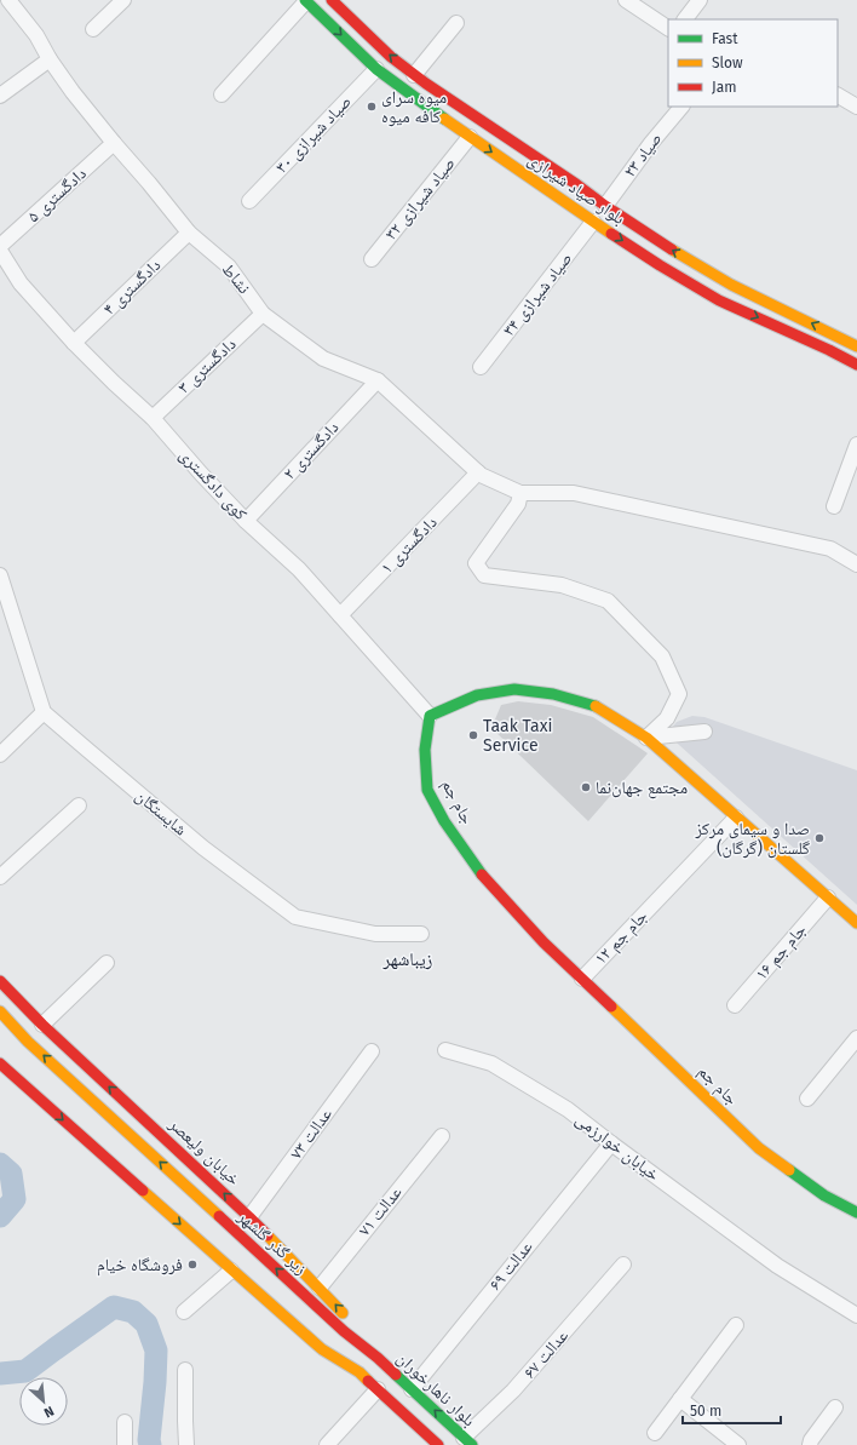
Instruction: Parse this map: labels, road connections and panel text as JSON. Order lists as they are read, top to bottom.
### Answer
{
  "streets": {
    "main road": [
      "بلوار صیاد شیرازی",
      "جام جم",
      "خیابان ولیعصر",
      "زیر گذر گلشهر",
      "بلوار ناهارخوران"
    ],
    "street": [
      "صیاد شیرازی ۳۰",
      "صیاد ۲۳",
      "دادگستری ۵",
      "صیاد شیرازی ۳۲",
      "نشاط",
      "دادگستری ۴",
      "صیاد شیرازی ۳۴",
      "دادگستری ۳",
      "دادگستری ۲",
      "کوی دادگستری",
      "دادگستری ۱",
      "شایستگان",
      "۱۲ جام جم",
      "۱۶ جام جم",
      "عدالت ۷۳",
      "خیابان خوارزمی",
      "عدالت ۷۱",
      "عدالت ۶۹",
      "عدالت ۶۷"
    ]
  },
  "crossings": [
    ["صیاد شیرازی ۳۰", "بلوار صیاد شیرازی"],
    ["صیاد ۲۳", "بلوار صیاد شیرازی"],
    ["بلوار صیاد شیرازی", "صیاد شیرازی ۳۲"],
    ["بلوار صیاد شیرازی", "صیاد شیرازی ۳۴"],
    ["دادگستری ۵", "نشاط"],
    ["نشاط", "دادگستری ۴"],
    ["نشاط", "دادگستری ۳"],
    ["نشاط", "دادگستری ۲"],
    ["نشاط", "دادگستری ۱"],
    ["دادگستری ۴", "کوی دادگستری"],
    ["دادگستری ۳", "کوی دادگستری"],
    ["دادگستری ۲", "کوی دادگستری"],
    ["کوی دادگستری", "دادگستری ۱"],
    ["کوی دادگستری", "جام جم"],
    ["جام جم", "۱۲ جام جم"],
    ["عدالت ۷۳", "خیابان ولیعصر"],
    ["خیابان خوارزمی", "عدالت ۶۹"],
    ["خیابان ولیعصر", "عدالت ۷۱"],
    ["خیابان ولیعصر", "زیر گذر گلشهر"],
    ["خیابان ولیعصر", "بلوار ناهارخوران"],
    ["زیر گذر گلشهر", "بلوار ناهارخوران"],
    ["عدالت ۶۹", "بلوار ناهارخوران"],
    ["عدالت ۶۷", "بلوار ناهارخوران"]
  ],
  "districts": ["زیباشهر"],
  "places": [
    "میوه سرای کافه میوه",
    "Taak Taxi Service",
    "مجتمع جهان‌نما",
    "صدا و سیمای مرکز گلستان (گرگان)",
    "فروشگاه خیام"
  ],
  "legend": ["Fast", "Slow", "Jam"],
  "scale_bar": "50 m",
  "north": "bottom right"
}
